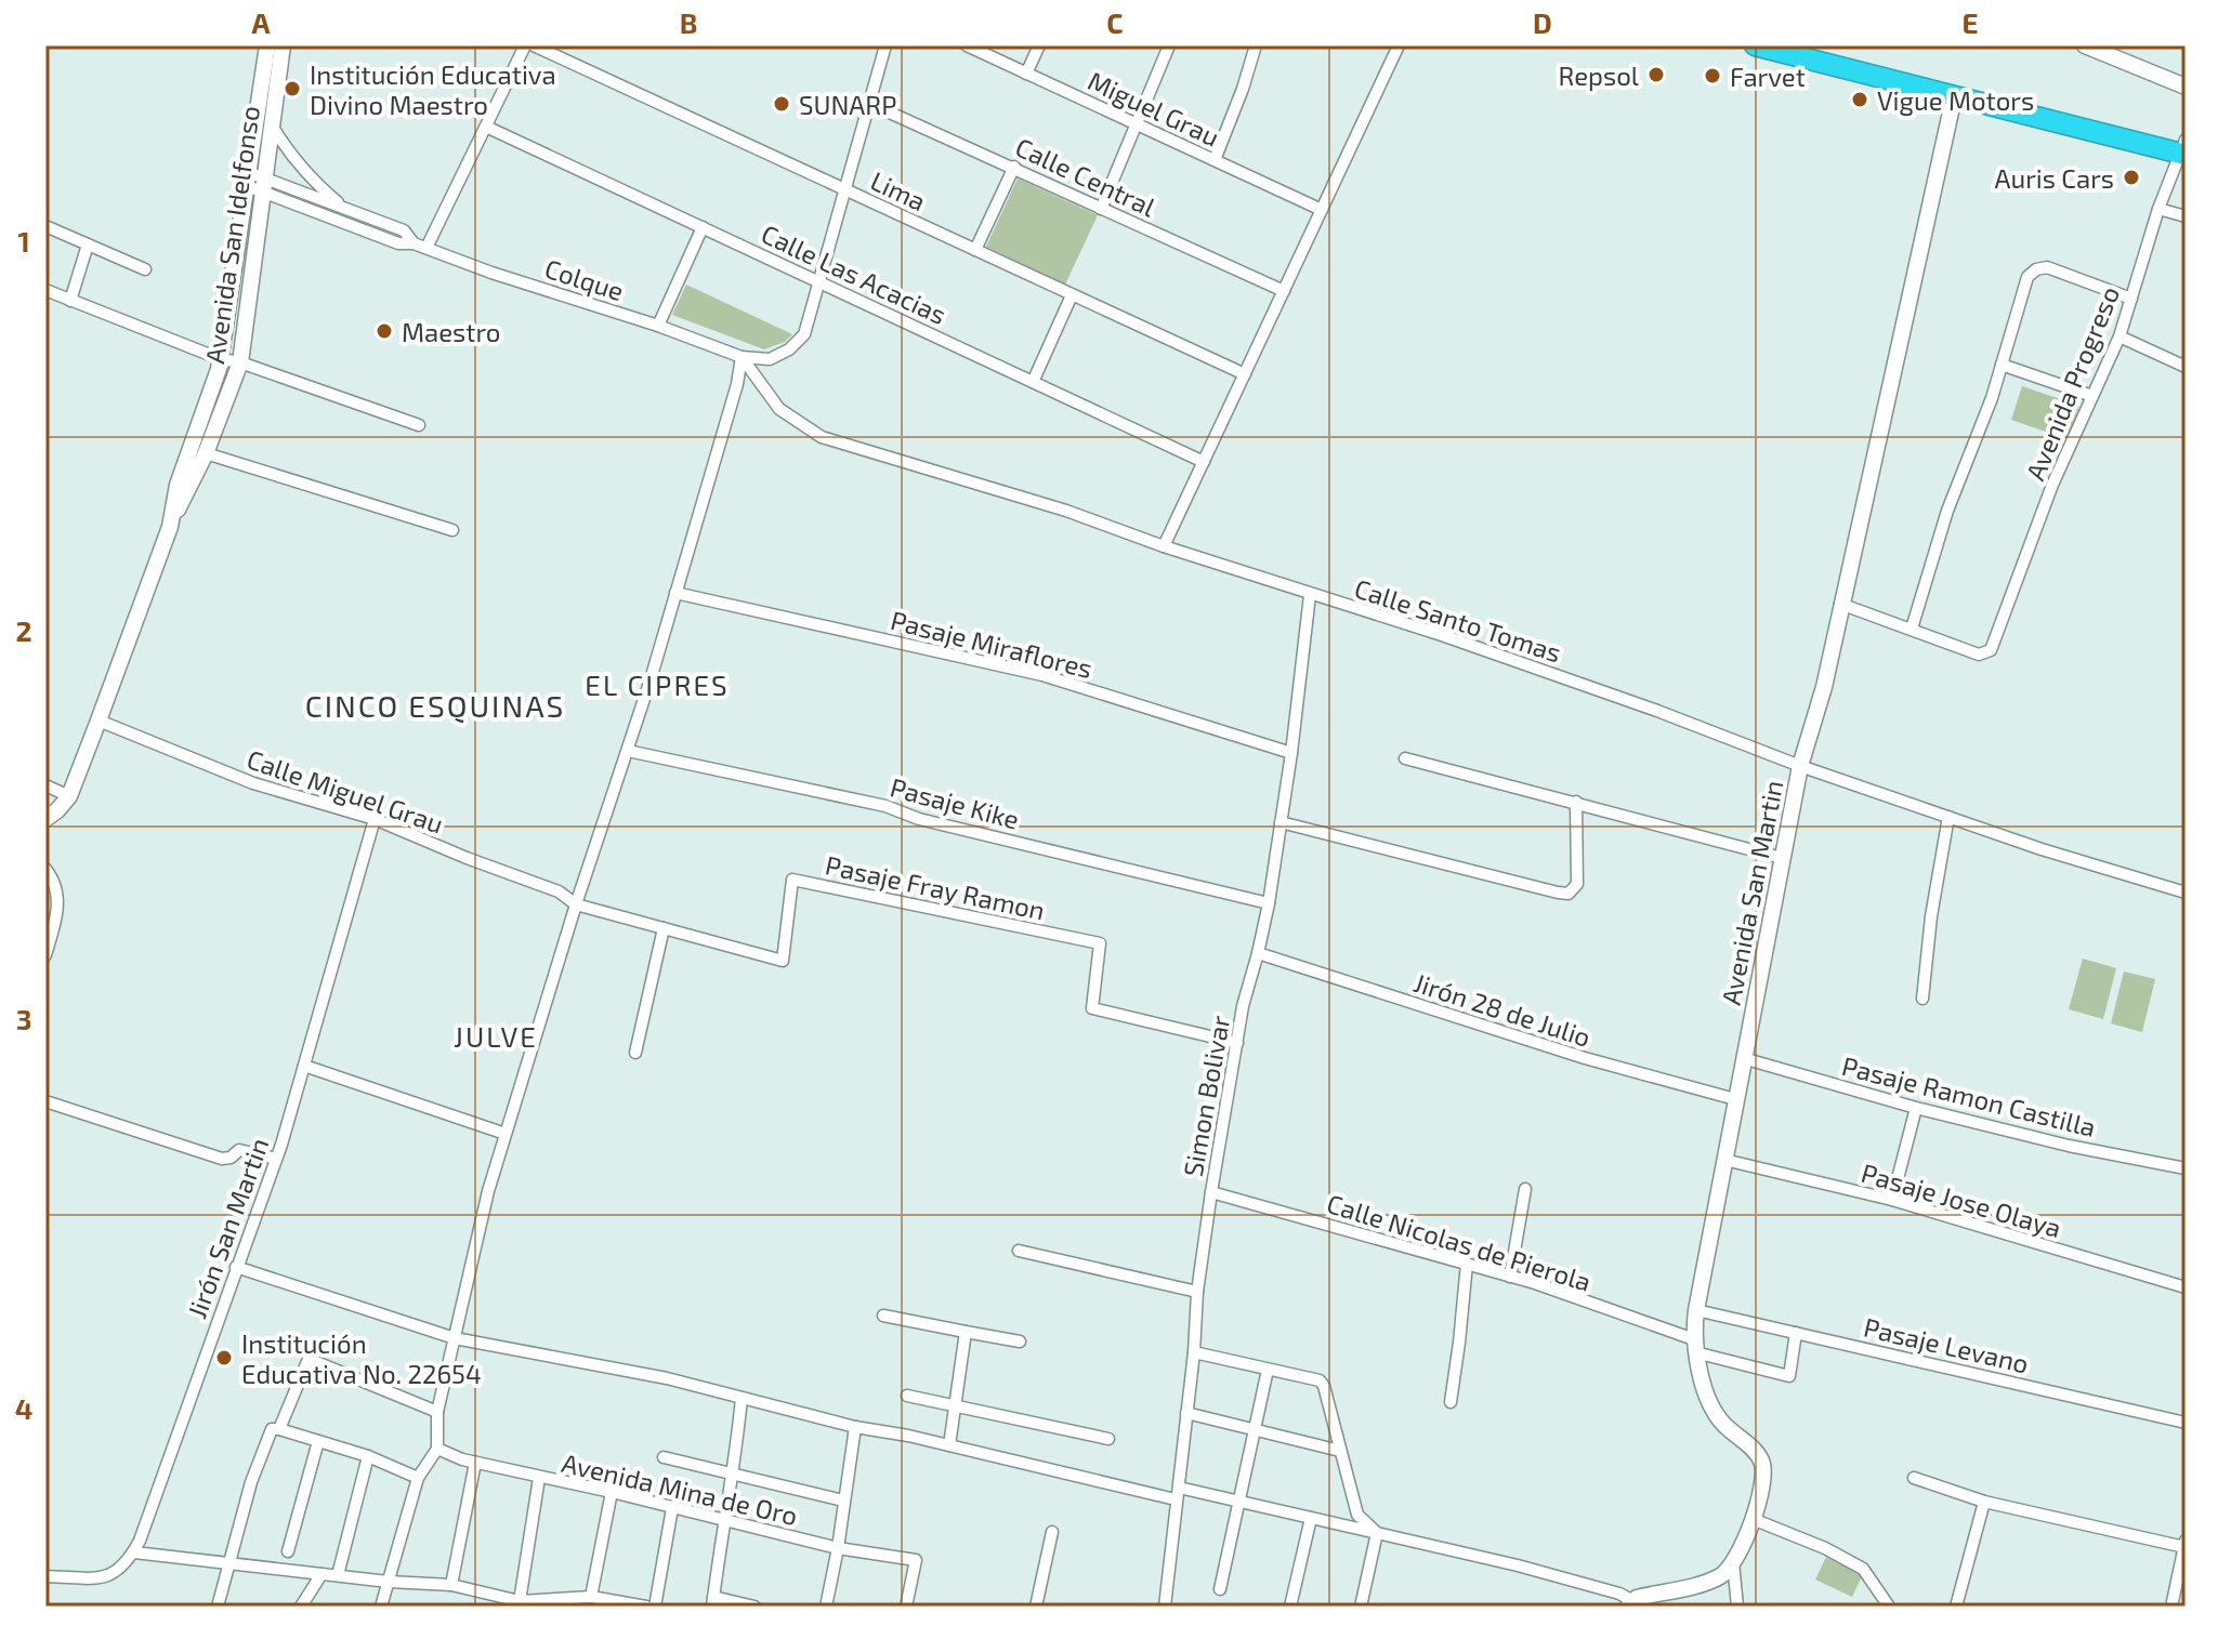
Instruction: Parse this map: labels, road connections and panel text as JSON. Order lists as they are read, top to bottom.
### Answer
{
  "streets": {
    "street": [
      "Miguel Grau",
      "Calle Central",
      "Lima",
      "Avenida San Idelfonso",
      "Calle Las Acacias",
      "Colque",
      "Avenida Progreso",
      "Calle Santo Tomas",
      "Pasaje Miraflores",
      "Calle Miguel Grau",
      "Pasaje Kike",
      "Pasaje Fray Ramon",
      "Avenida San Martin",
      "Jirón 28 de Julio",
      "Simon Bolivar",
      "Pasaje Ramon Castilla",
      "Pasaje Jose Olaya",
      "Jirón San Martin",
      "Calle Nicolas de Pierola",
      "Pasaje Levano",
      "Avenida Mina de Oro"
    ]
  },
  "crossings": [
    ["Avenida San Idelfonso", "Colque"],
    ["Avenida San Idelfonso", "Calle Miguel Grau"],
    ["Colque", "Calle Santo Tomas"],
    ["Avenida Progreso", "Avenida San Martin"],
    ["Calle Santo Tomas", "Avenida San Martin"],
    ["Calle Santo Tomas", "Simon Bolivar"],
    ["Pasaje Miraflores", "Simon Bolivar"],
    ["Calle Miguel Grau", "Pasaje Fray Ramon"],
    ["Calle Miguel Grau", "Jirón San Martin"],
    ["Pasaje Kike", "Simon Bolivar"],
    ["Pasaje Fray Ramon", "Simon Bolivar"],
    ["Avenida San Martin", "Jirón 28 de Julio"],
    ["Avenida San Martin", "Pasaje Ramon Castilla"],
    ["Avenida San Martin", "Pasaje Jose Olaya"],
    ["Avenida San Martin", "Calle Nicolas de Pierola"],
    ["Avenida San Martin", "Pasaje Levano"],
    ["Jirón 28 de Julio", "Simon Bolivar"],
    ["Simon Bolivar", "Calle Nicolas de Pierola"],
    ["Calle Nicolas de Pierola", "Pasaje Levano"]
  ],
  "districts": ["EL CIPRES", "CINCO ESQUINAS", "JULVE"],
  "places": [
    "Repsol",
    "Farvet",
    "Institución Educativa Divino Maestro",
    "Vigue Motors",
    "SUNARP",
    "Auris Cars",
    "Maestro",
    "Institución Educativa No. 22654"
  ],
  "grid": {
    "columns": [
      "A",
      "B",
      "C",
      "D",
      "E"
    ],
    "rows": [
      "1",
      "2",
      "3",
      "4"
    ]
  }
}
